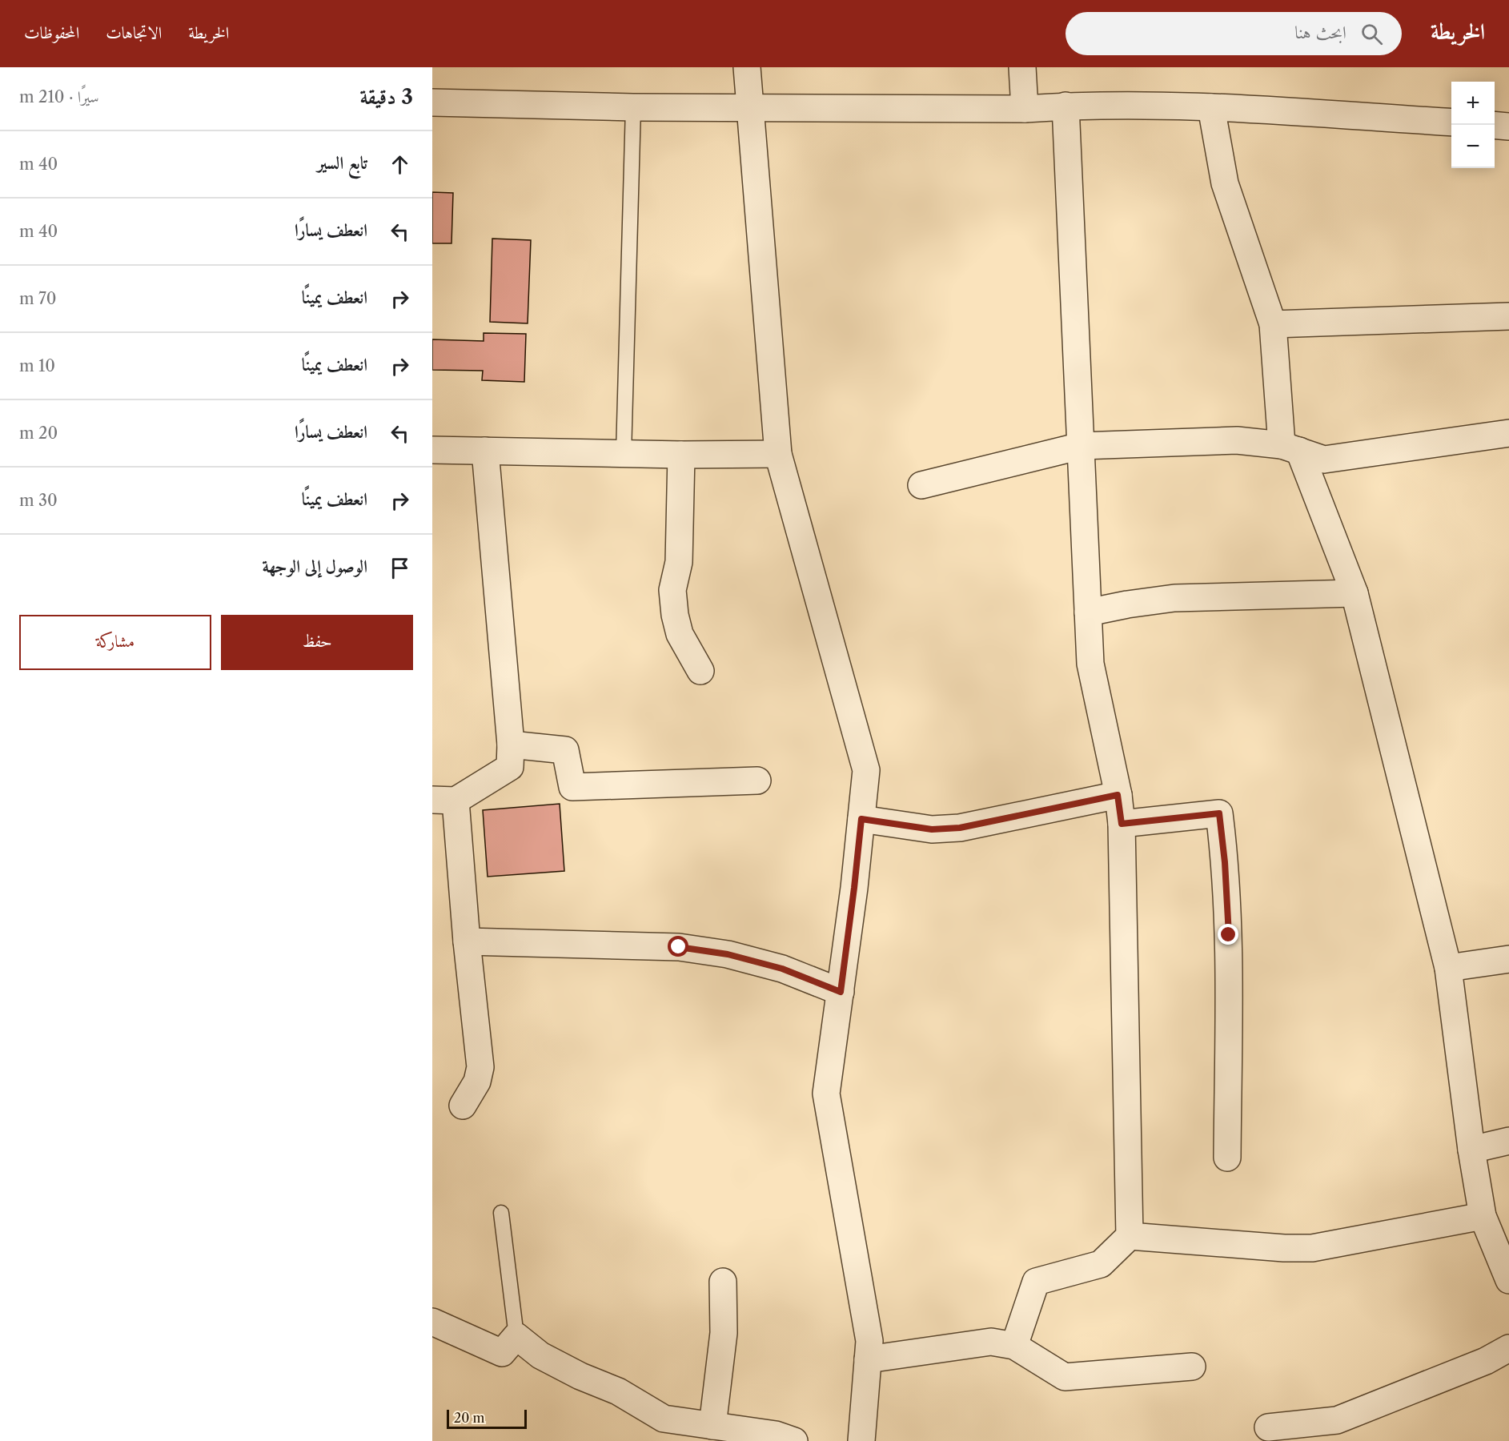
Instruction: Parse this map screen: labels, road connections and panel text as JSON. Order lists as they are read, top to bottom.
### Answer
{
  "scale_bar": "20 m",
  "page": {
    "header": "الخريطة",
    "search": "ابحث هنا",
    "nav": ["الخريطة", "الاتجاهات", "المحفوظات"],
    "heading": ["3 دقيقة", "سيرًا · 210 m"],
    "map_buttons": ["+", "−"],
    "list": [
      ["تابع السير", "40 m"],
      ["انعطف يسارًا", "40 m"],
      ["انعطف يمينًا", "70 m"],
      ["انعطف يمينًا", "10 m"],
      ["انعطف يسارًا", "20 m"],
      ["انعطف يمينًا", "30 m"],
      "الوصول إلى الوجهة"
    ],
    "buttons": ["حفظ", "مشاركة"],
    "scale": "20 m"
  }
}
